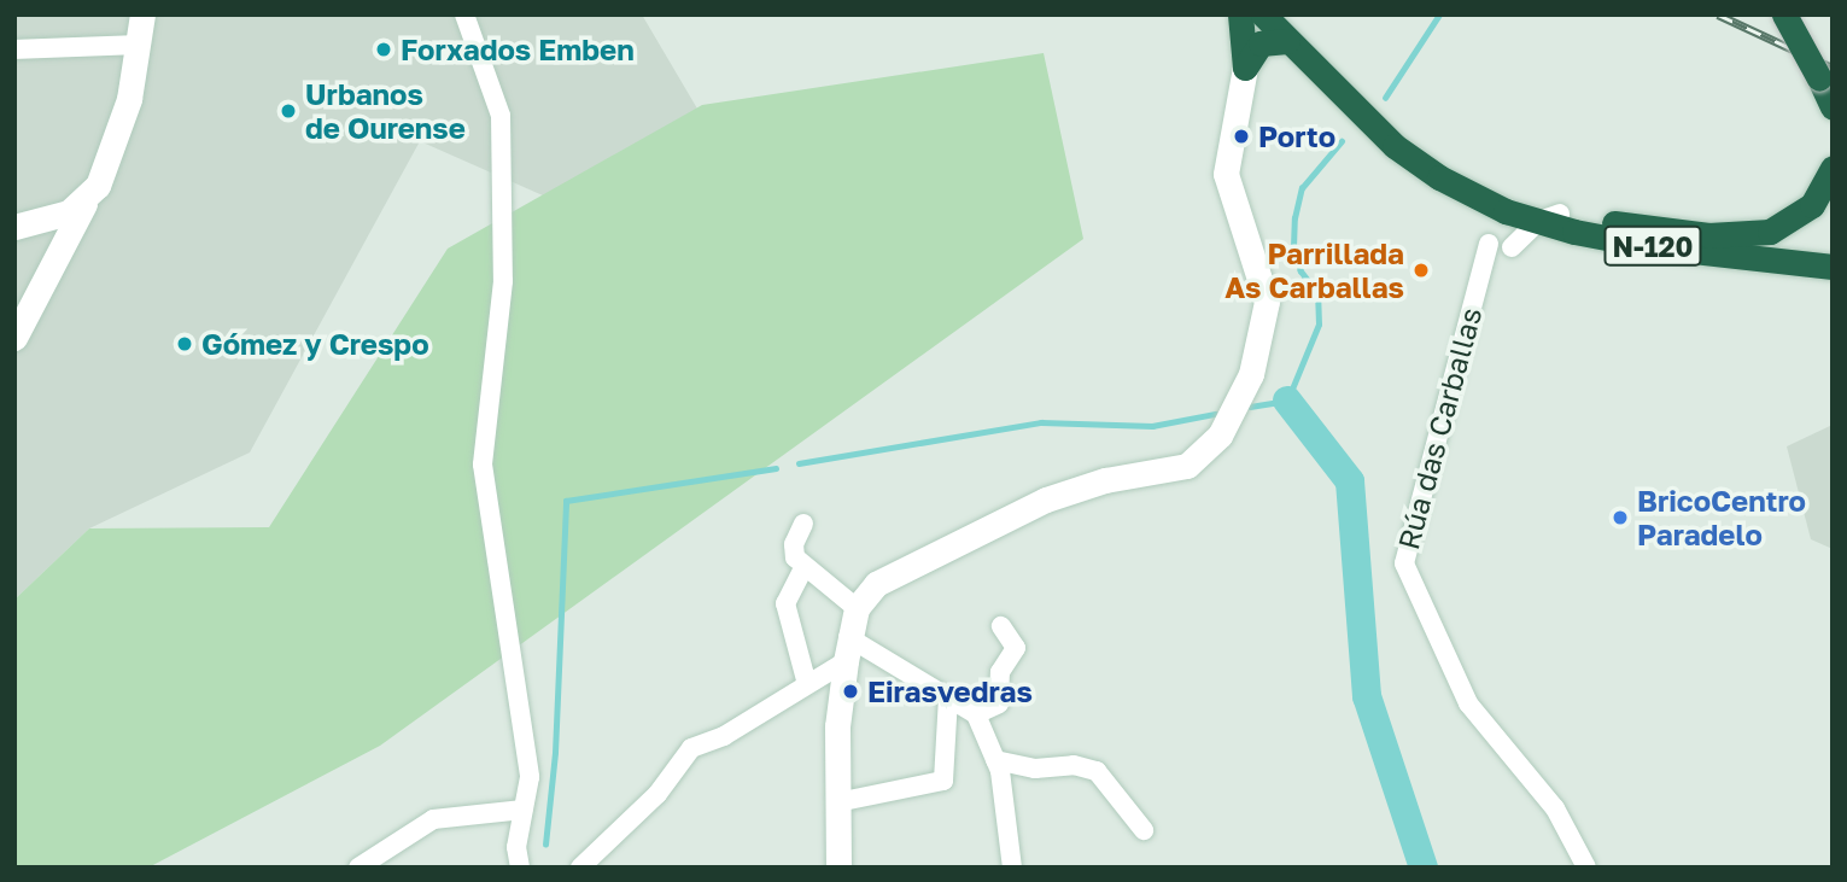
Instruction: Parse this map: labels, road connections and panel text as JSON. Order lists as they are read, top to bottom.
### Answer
{
  "streets": {
    "highway": ["N-120"],
    "street": ["Rúa das Carballas"]
  },
  "places": [
    "Forxados Emben",
    "Urbanos de Ourense",
    "Porto",
    "Parrillada As Carballas",
    "Gómez y Crespo",
    "BricoCentro Paradelo",
    "Eirasvedras"
  ]
}
